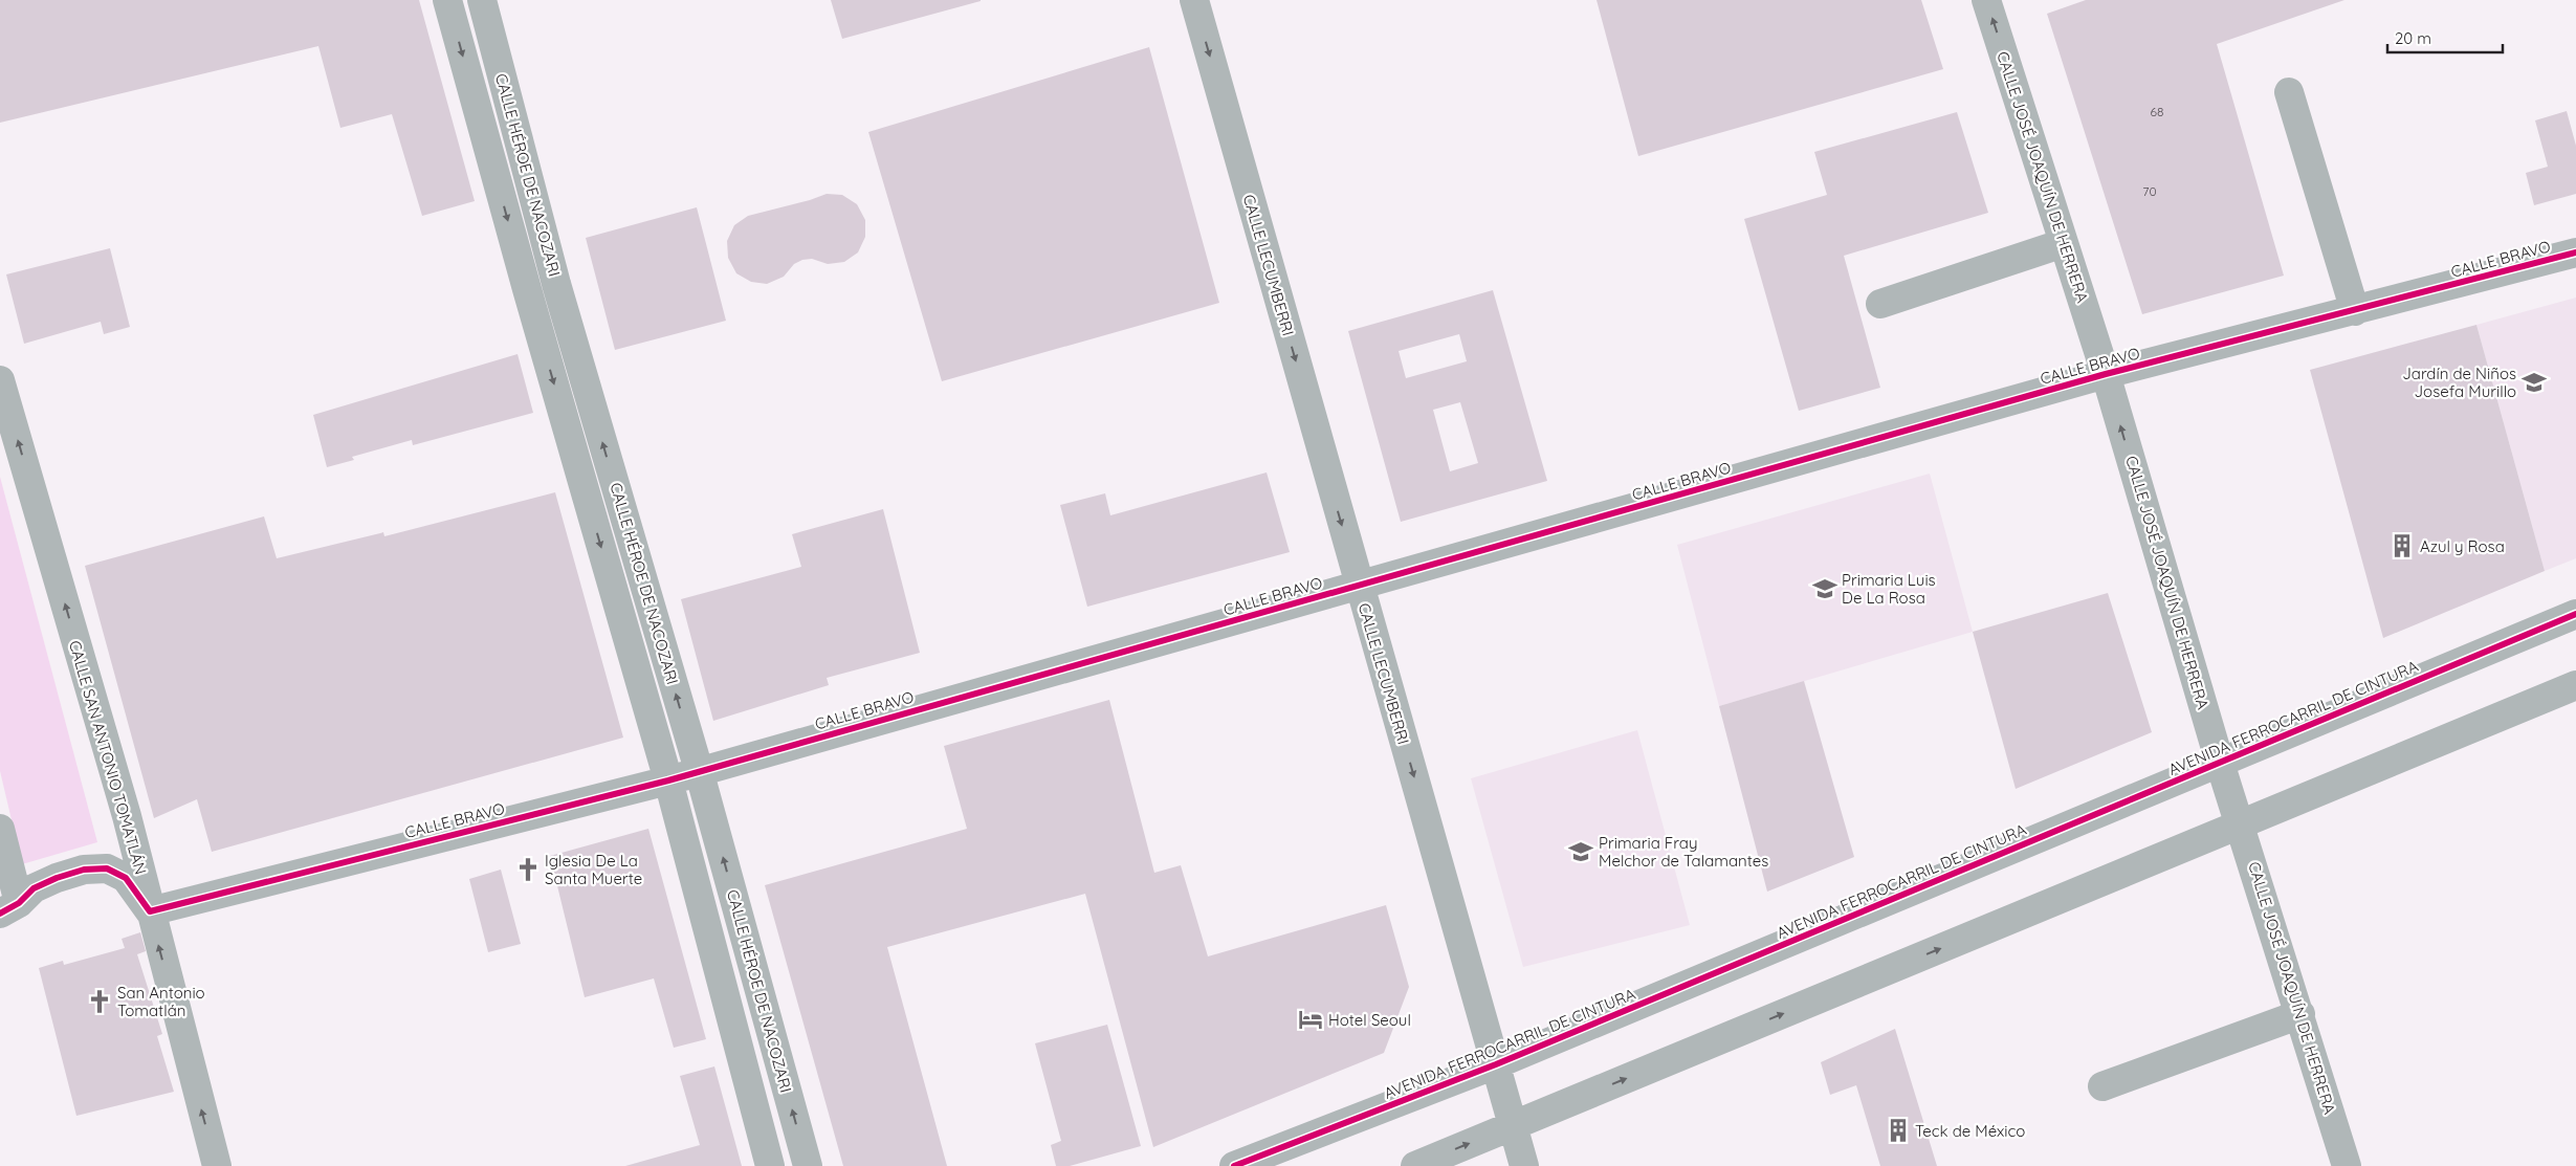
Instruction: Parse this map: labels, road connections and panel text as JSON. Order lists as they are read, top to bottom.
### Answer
{
  "streets": {
    "street": [
      "CALLE HÉROE DE NACOZARI",
      "CALLE JOSÉ JOAQUÍN DE HERRERA",
      "CALLE BRAVO",
      "CALLE LECUMBERRI",
      "AVENIDA FERROCARRIL DE CINTURA",
      "CALLE SAN ANTONIO TOMATLÁN"
    ]
  },
  "crossings": [
    ["CALLE HÉROE DE NACOZARI", "CALLE BRAVO"],
    ["CALLE JOSÉ JOAQUÍN DE HERRERA", "CALLE BRAVO"],
    ["CALLE JOSÉ JOAQUÍN DE HERRERA", "AVENIDA FERROCARRIL DE CINTURA"],
    ["CALLE BRAVO", "CALLE LECUMBERRI"],
    ["CALLE BRAVO", "CALLE SAN ANTONIO TOMATLÁN"],
    ["CALLE LECUMBERRI", "AVENIDA FERROCARRIL DE CINTURA"]
  ],
  "one_way": ["CALLE JOSÉ JOAQUÍN DE HERRERA", "CALLE LECUMBERRI", "CALLE SAN ANTONIO TOMATLÁN"],
  "places": {
    "school or university": ["Jardín de Niños Josefa Murillo", "Primaria Luis De La Rosa", "Primaria Fray Melchor de Talamantes"],
    "building": ["Azul y Rosa", "Teck de México"],
    "church": ["Iglesia De La Santa Muerte", "San Antonio Tomatlán"],
    "hotel": ["Hotel Seoul"]
  },
  "house_numbers": ["68", "70"],
  "scale_bar": "20 m"
}
